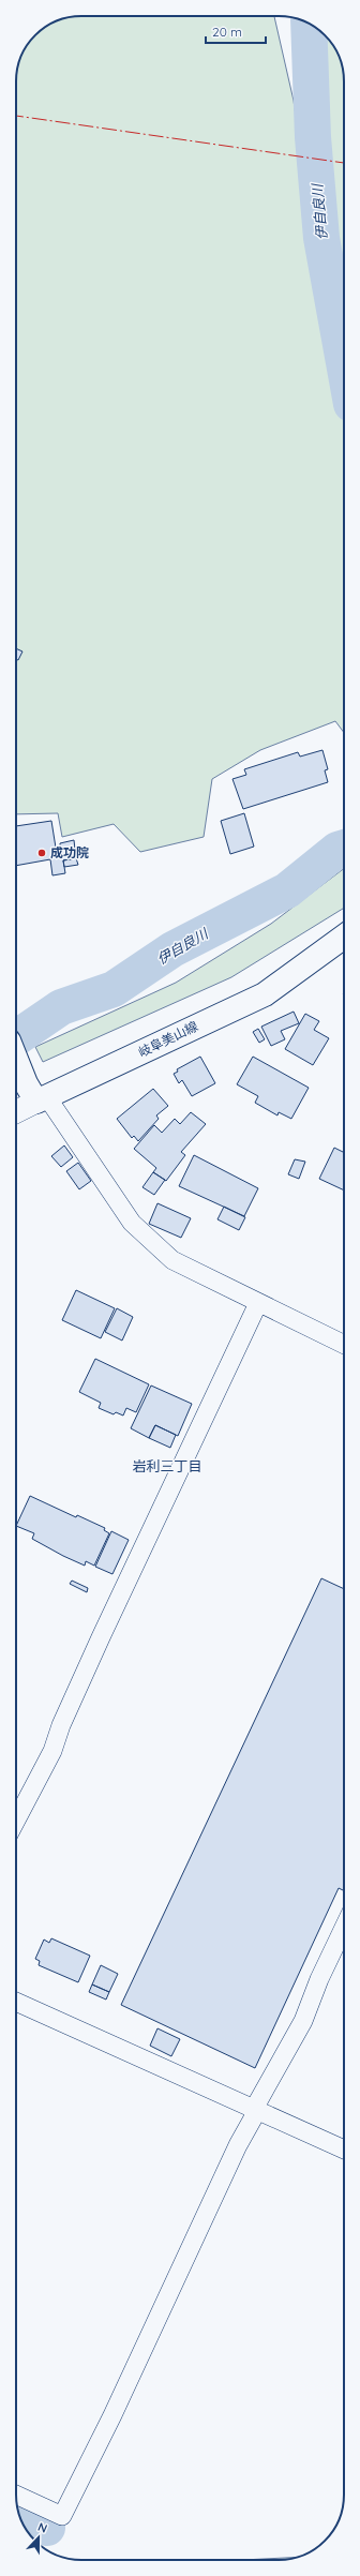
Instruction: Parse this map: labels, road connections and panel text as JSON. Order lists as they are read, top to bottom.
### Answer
{
  "streets": {
    "main road": ["岐阜美山線"]
  },
  "districts": ["岩利三丁目"],
  "water": ["伊自良川"],
  "places": ["成功院"],
  "scale_bar": "20 m",
  "north": "top"
}
